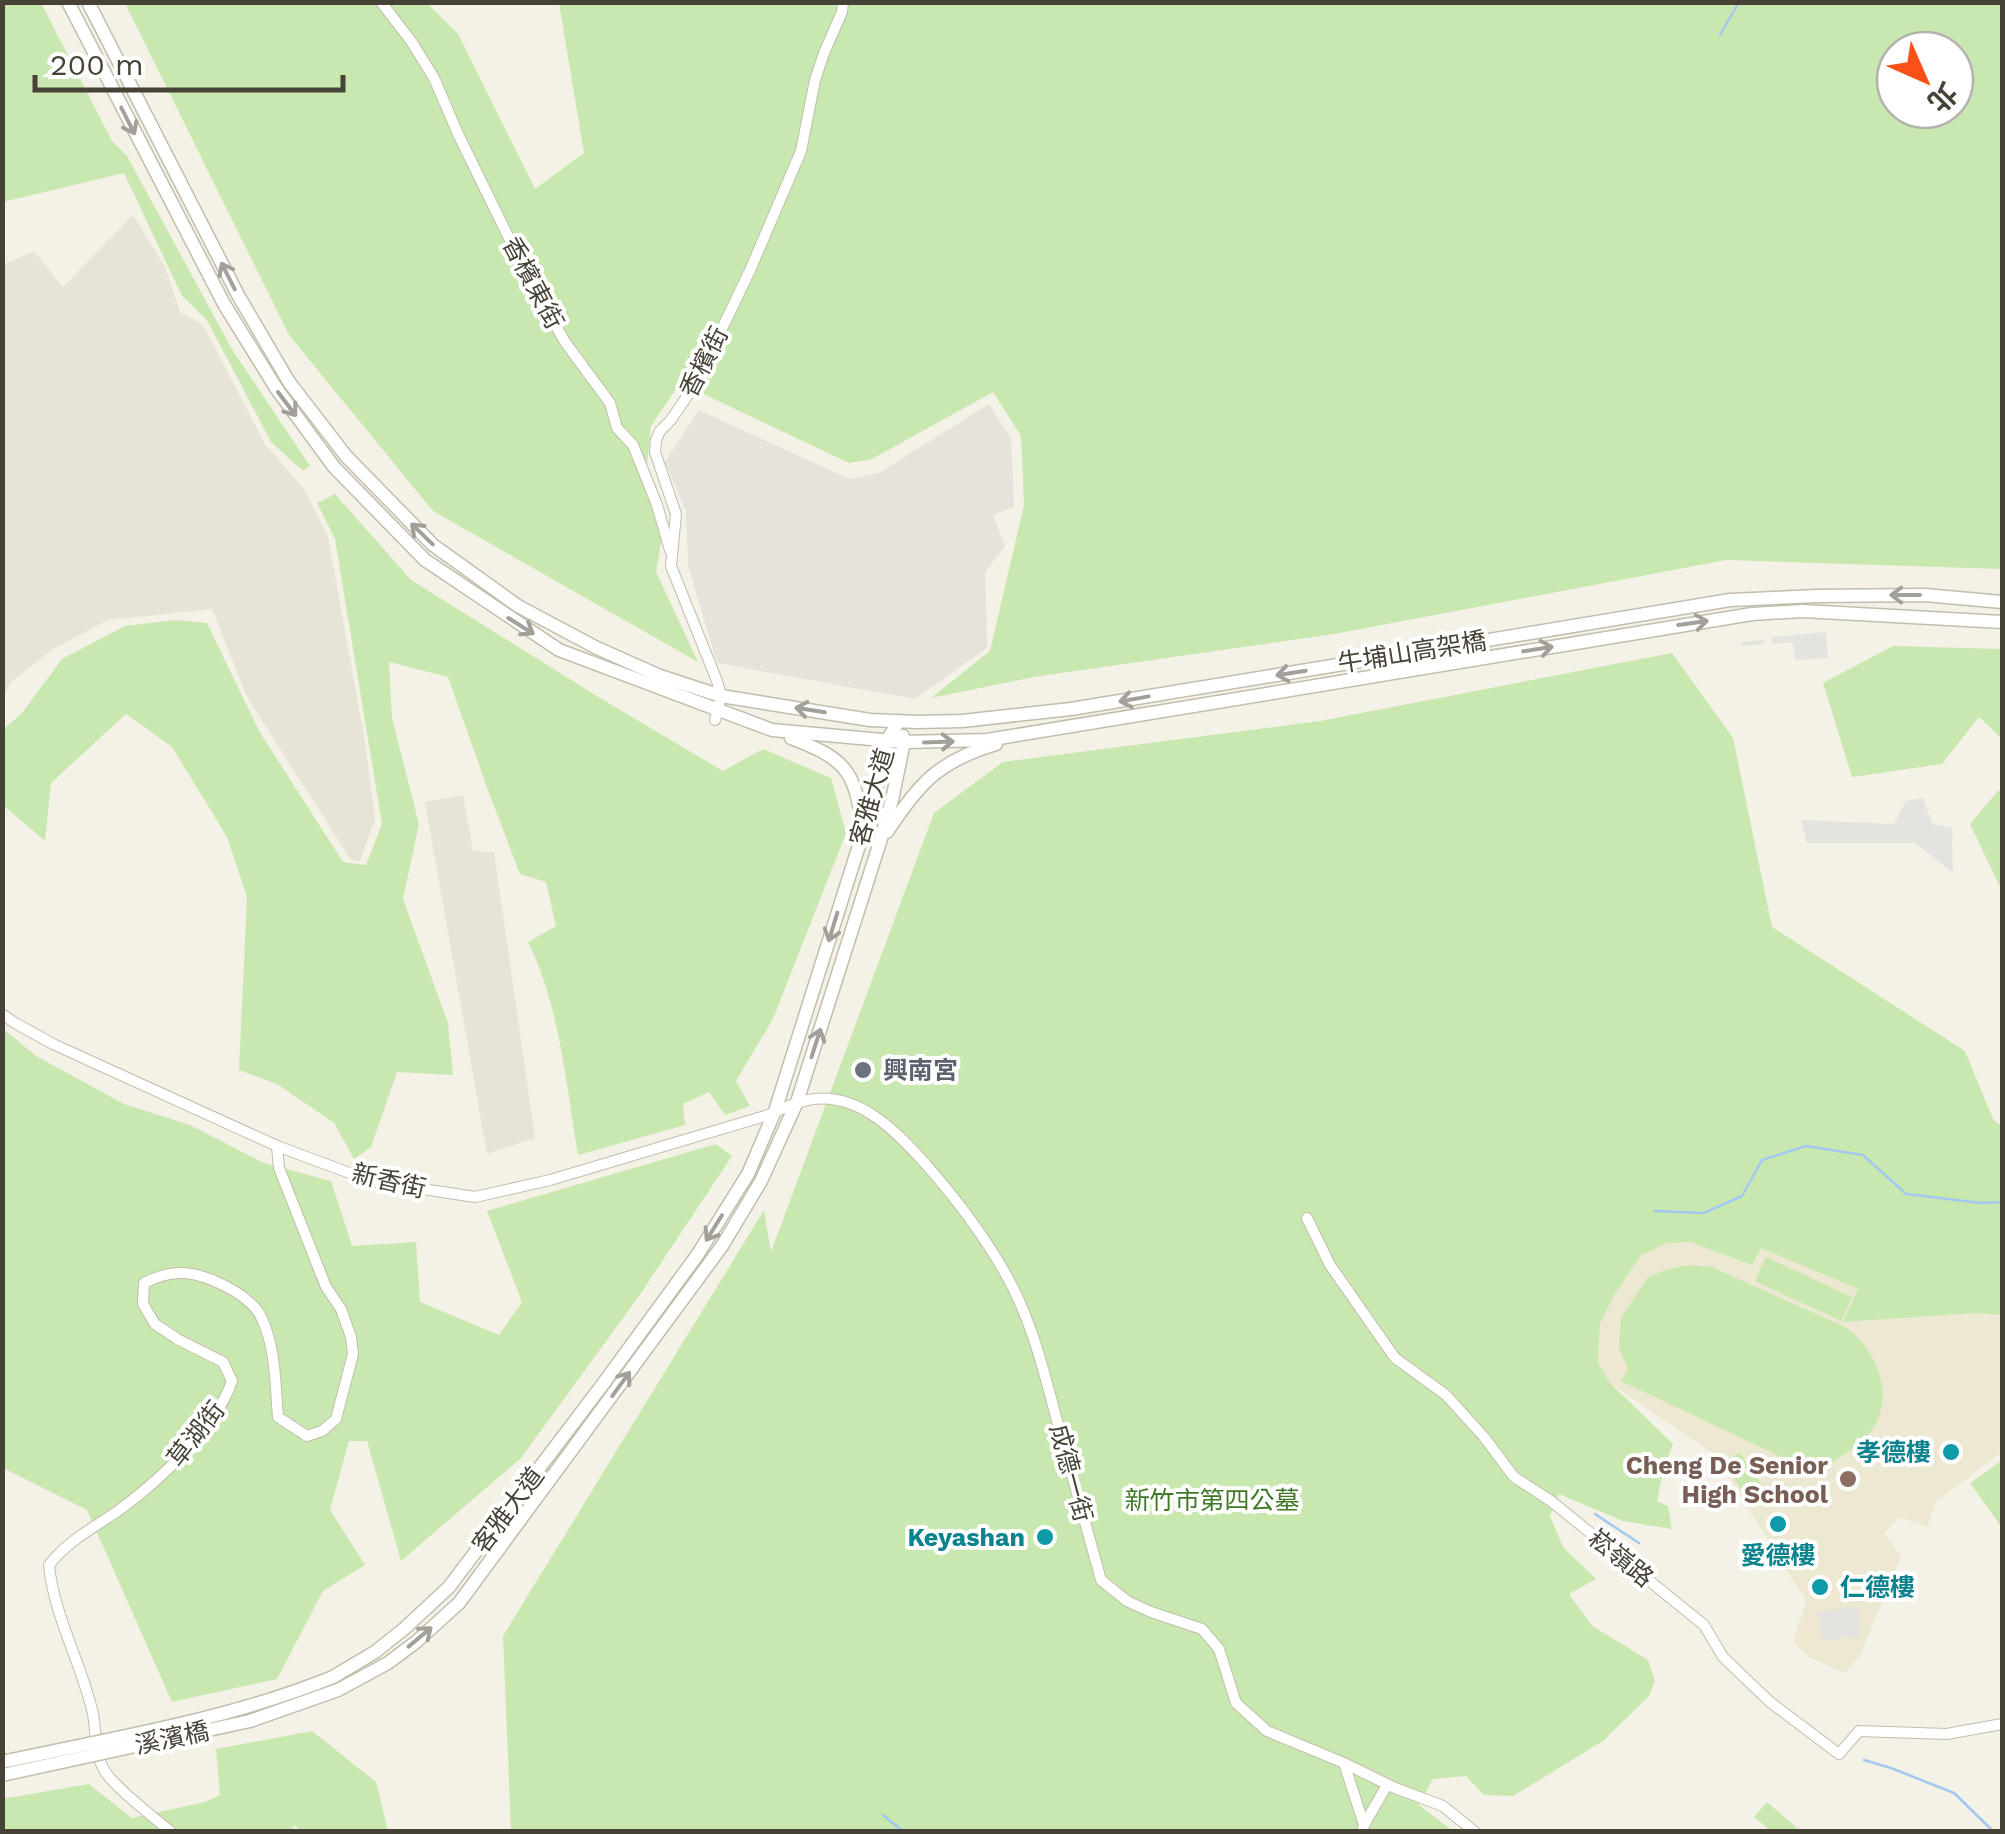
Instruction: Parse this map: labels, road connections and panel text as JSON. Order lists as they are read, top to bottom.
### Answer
{
  "streets": {
    "street": [
      "香檳東街",
      "香檳街",
      "牛埔山高架橋",
      "客雅大道",
      "新香街",
      "草湖街",
      "成德一街",
      "崧嶺路",
      "溪濱橋"
    ]
  },
  "crossings": [
    ["香檳東街", "香檳街"],
    ["香檳街", "牛埔山高架橋"],
    ["牛埔山高架橋", "客雅大道"],
    ["客雅大道", "新香街"],
    ["客雅大道", "成德一街"],
    ["客雅大道", "溪濱橋"],
    ["新香街", "草湖街"],
    ["新香街", "成德一街"]
  ],
  "parks": ["新竹市第四公墓"],
  "places": [
    "興南宮",
    "孝德樓",
    "Cheng De Senior High School",
    "愛德樓",
    "Keyashan",
    "仁德樓"
  ],
  "scale_bar": "200 m",
  "north": "bottom right"
}
